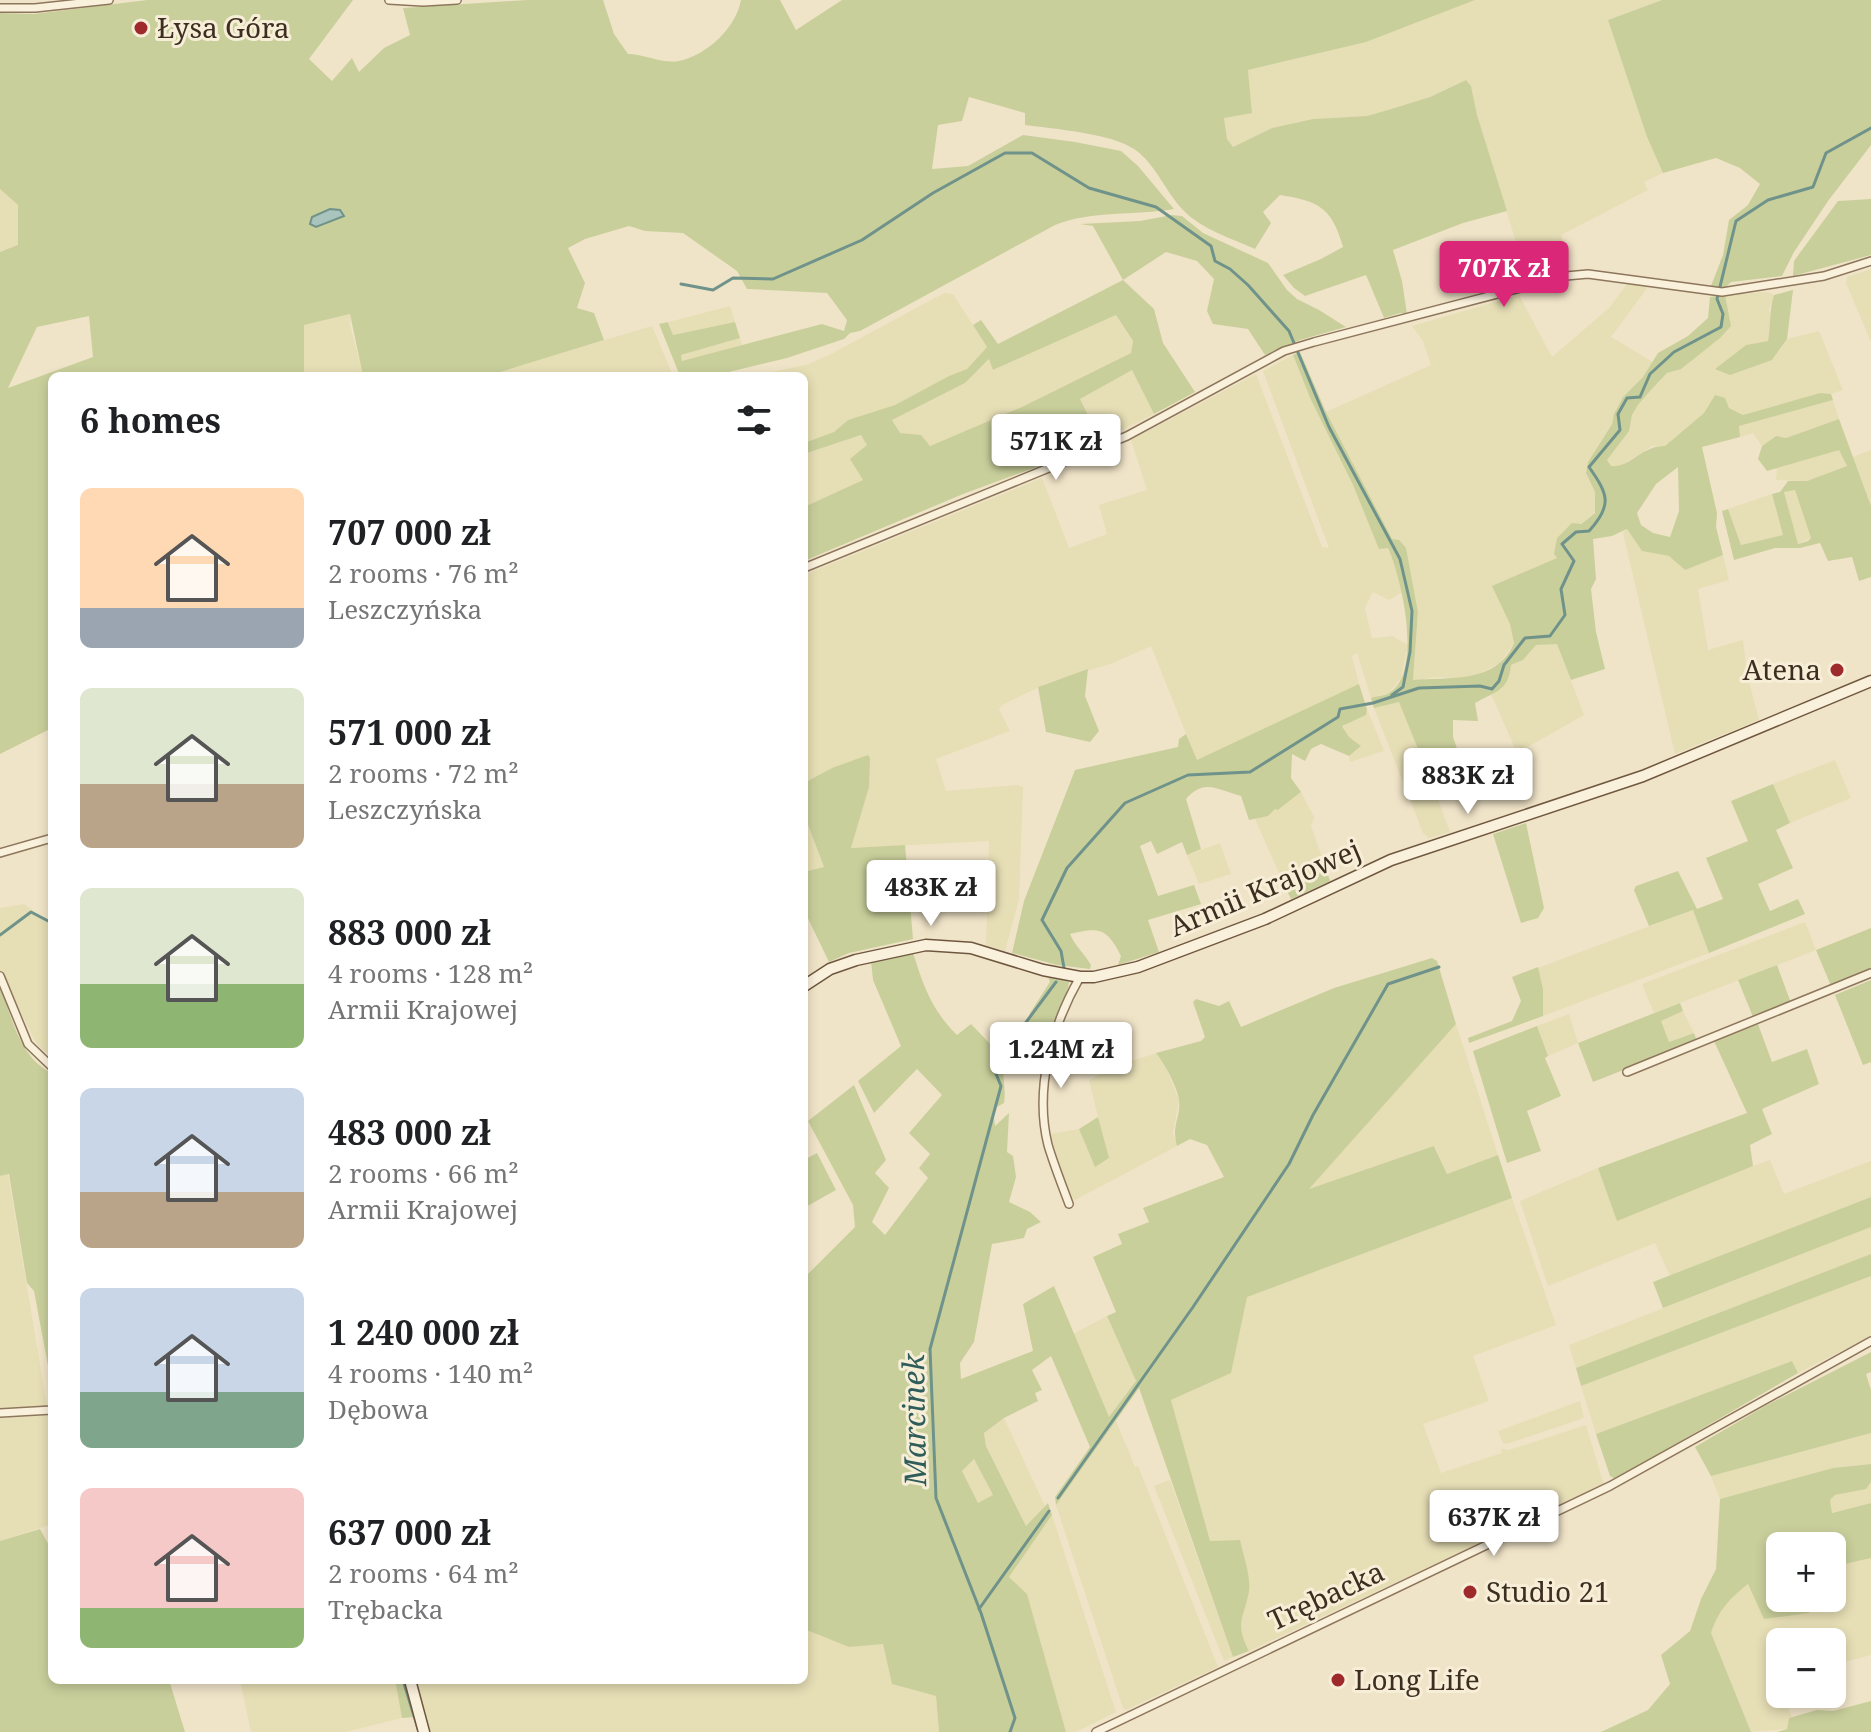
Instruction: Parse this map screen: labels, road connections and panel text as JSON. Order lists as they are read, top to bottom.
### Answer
{
  "streets": {
    "street": ["Armii Krajowej", "Trębacka"]
  },
  "water": ["Marcinek"],
  "places": [
    "Łysa Góra",
    "Atena",
    "Studio 21",
    "Long Life"
  ],
  "page": {
    "price": [
      "707K zł",
      "571K zł",
      "883K zł",
      "483K zł",
      "1.24M zł",
      "637K zł"
    ],
    "heading": "6 homes",
    "list": [
      {
        "name": "707 000 zł",
        "note": "2 rooms · 76 m² · Leszczyńska"
      },
      {
        "name": "571 000 zł",
        "note": "2 rooms · 72 m² · Leszczyńska"
      },
      {
        "name": "883 000 zł",
        "note": "4 rooms · 128 m² · Armii Krajowej"
      },
      {
        "name": "483 000 zł",
        "note": "2 rooms · 66 m² · Armii Krajowej"
      },
      {
        "name": "1 240 000 zł",
        "note": "4 rooms · 140 m² · Dębowa"
      },
      {
        "name": "637 000 zł",
        "note": "2 rooms · 64 m² · Trębacka"
      }
    ],
    "map_buttons": ["+", "−"]
  }
}
